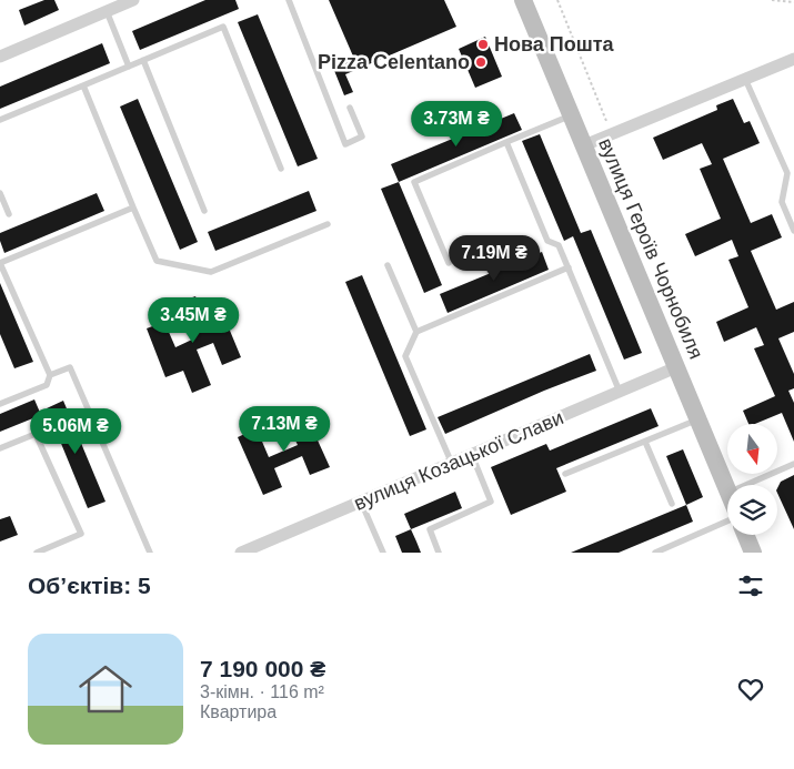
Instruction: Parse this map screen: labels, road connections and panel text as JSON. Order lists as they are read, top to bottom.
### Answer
{
  "streets": {
    "street": ["вулиця Героїв Чорнобиля", "вулиця Козацької Слави"]
  },
  "crossings": [
    ["вулиця Героїв Чорнобиля", "вулиця Козацької Слави"]
  ],
  "places": ["Нова Пошта", "Pizza Celentano"],
  "north": "bottom",
  "page": {
    "price": [
      "3.73M ₴",
      "7.19M ₴",
      "3.45M ₴",
      "7.13M ₴",
      "5.06M ₴"
    ],
    "heading": "Об’єктів: 5",
    "list": [
      {
        "name": "7 190 000 ₴",
        "note": "3-кімн. · 116 m² · Квартира"
      }
    ]
  }
}
